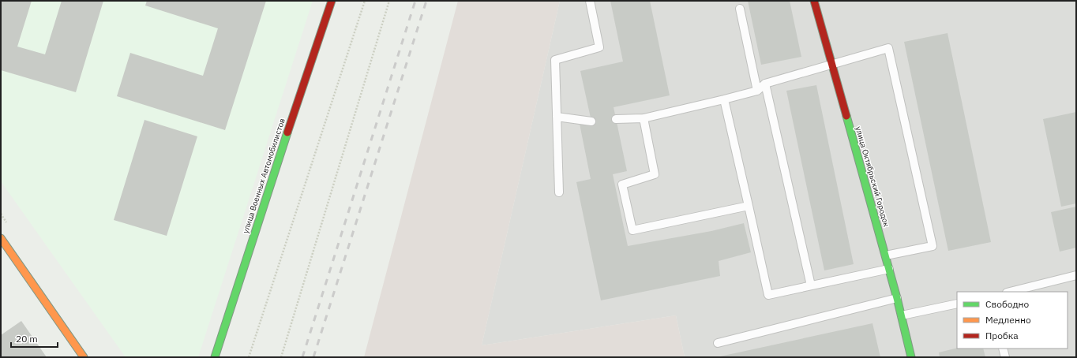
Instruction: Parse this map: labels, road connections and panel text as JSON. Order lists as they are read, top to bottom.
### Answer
{
  "streets": {
    "street": ["улица Военных Автомобилистов", "улица Октябрьский Городок"]
  },
  "legend": ["Свободно", "Медленно", "Пробка"],
  "scale_bar": "20 m"
}
